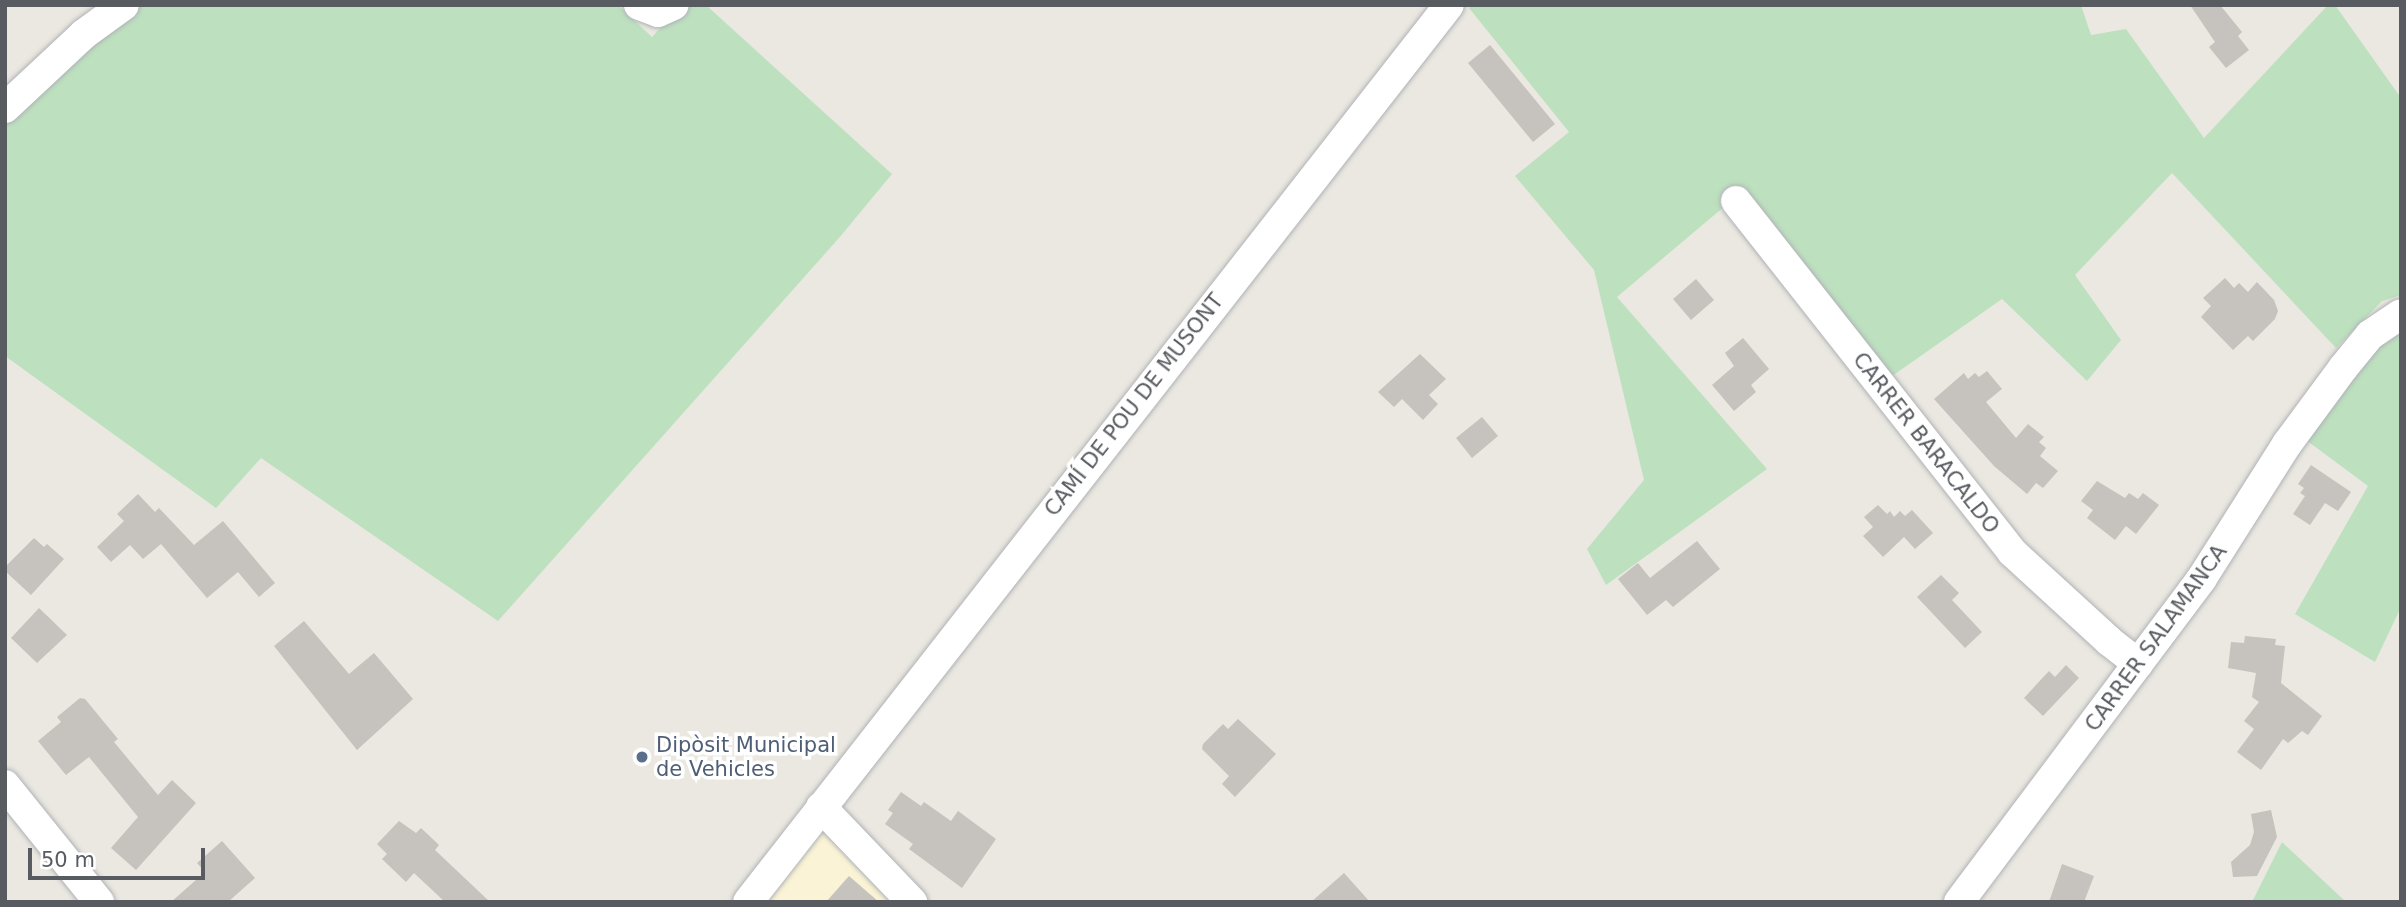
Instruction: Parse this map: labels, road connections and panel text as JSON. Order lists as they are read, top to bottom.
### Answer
{
  "streets": {
    "street": ["CAMÍ DE POU DE MUSONT", "CARRER BARACALDO", "CARRER SALAMANCA"]
  },
  "crossings": [
    ["CARRER BARACALDO", "CARRER SALAMANCA"]
  ],
  "places": ["Dipòsit Municipal de Vehicles"],
  "scale_bar": "50 m"
}
